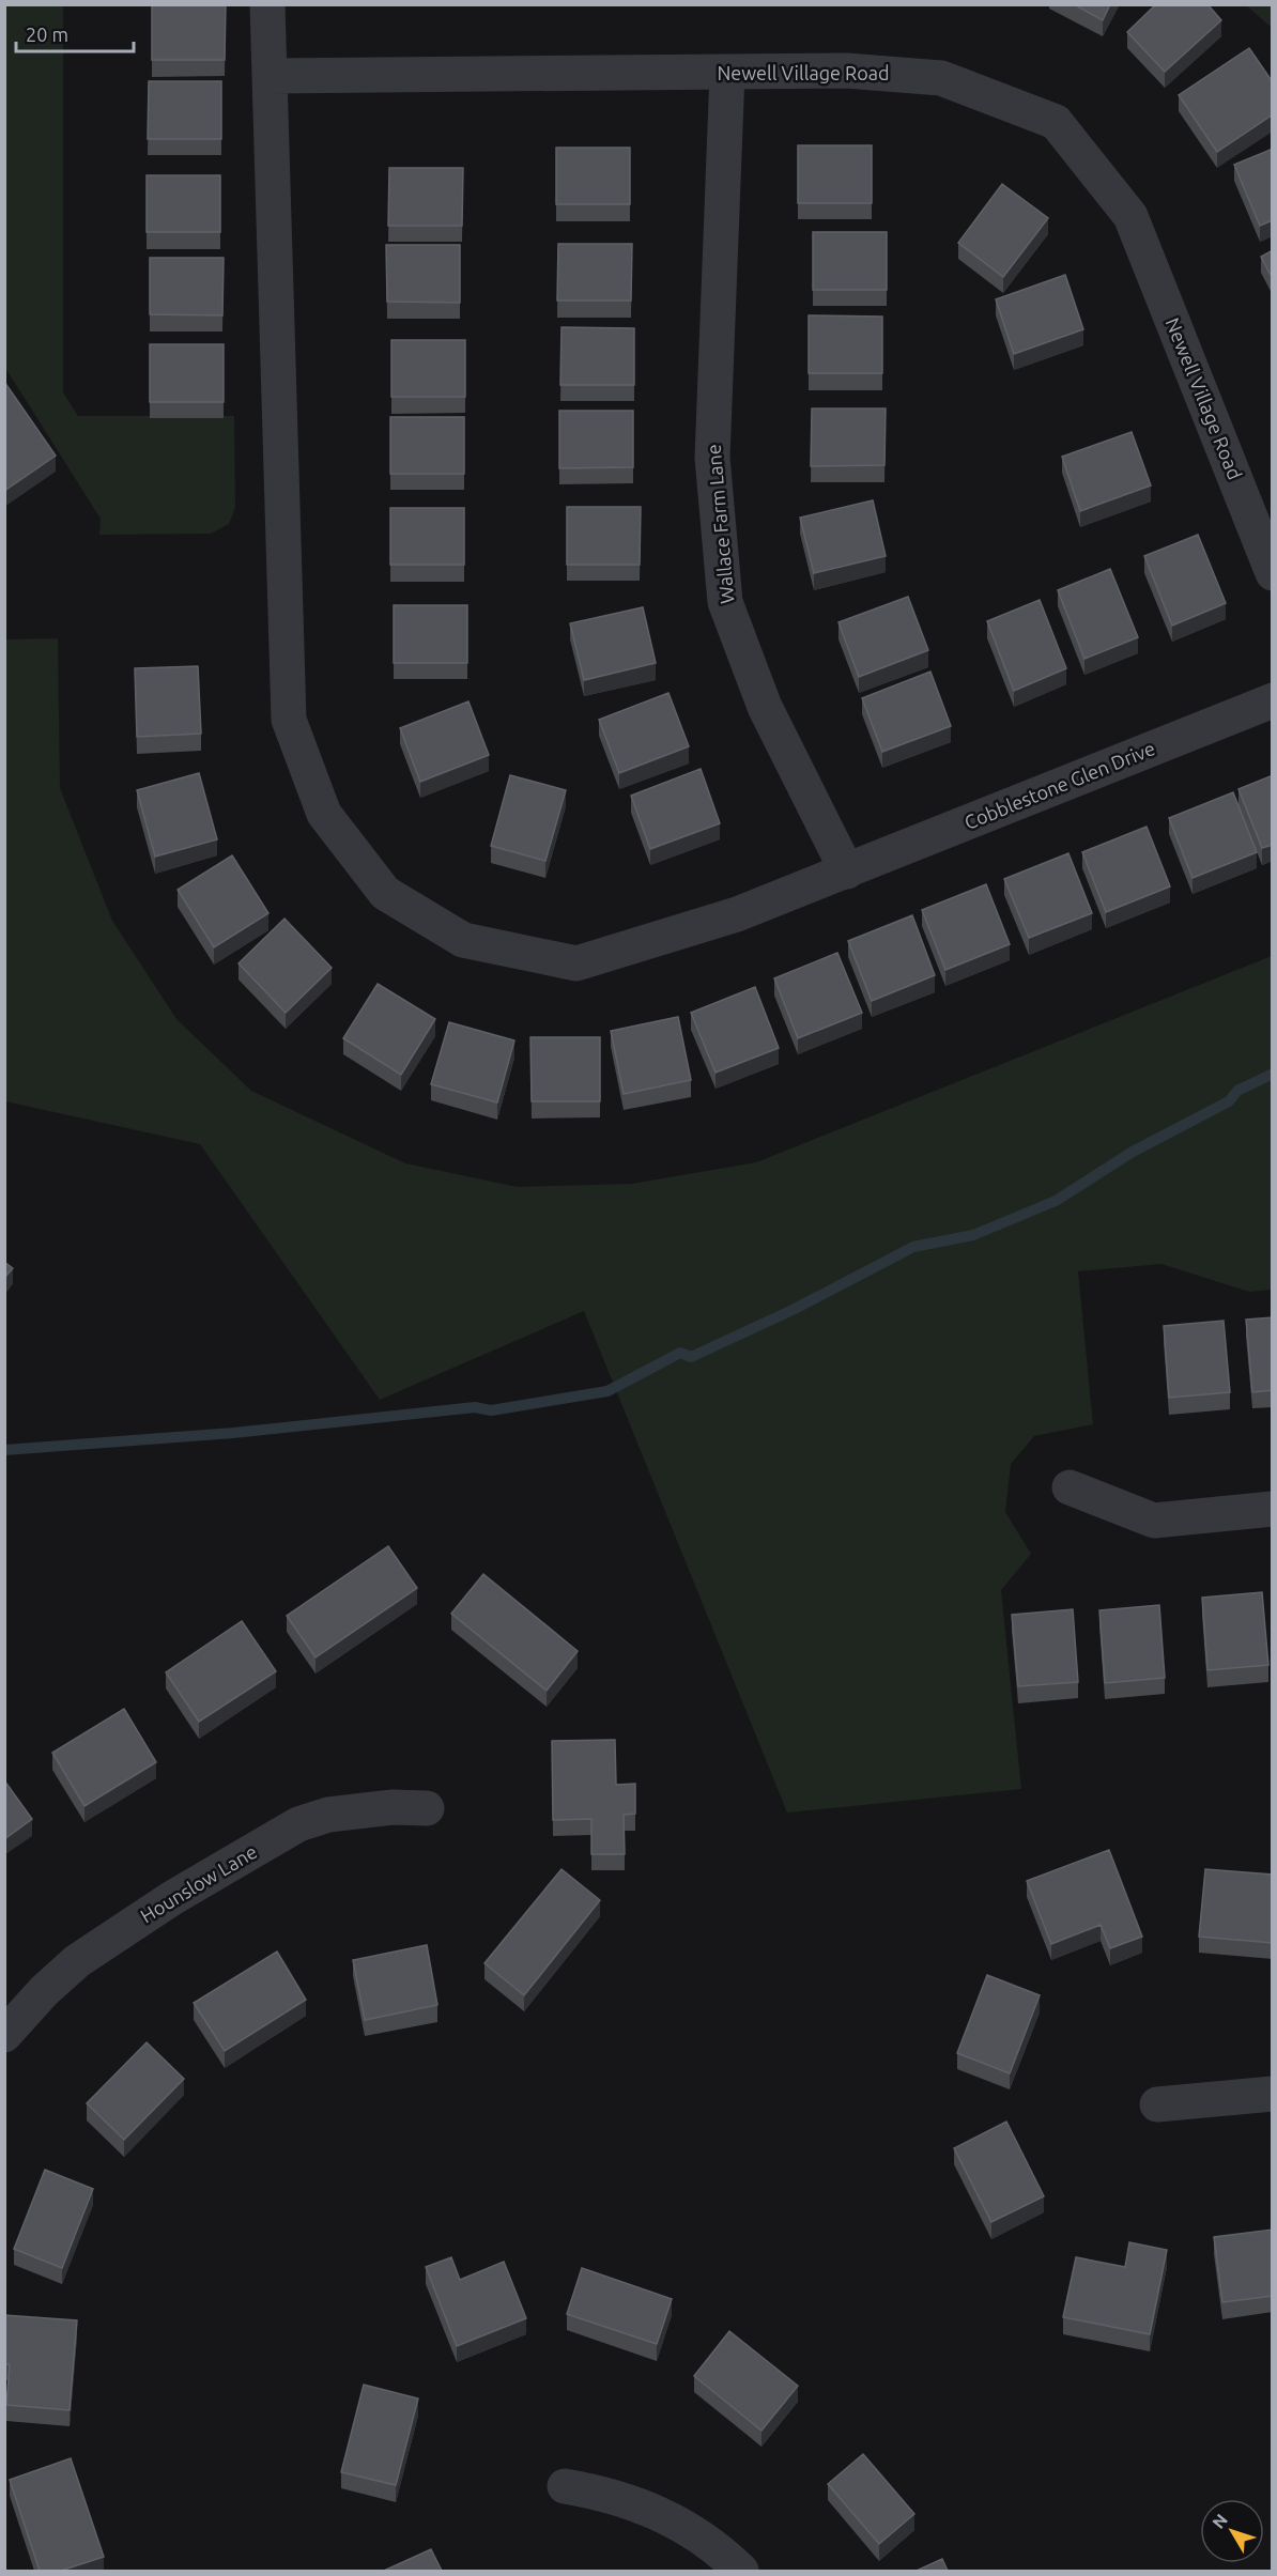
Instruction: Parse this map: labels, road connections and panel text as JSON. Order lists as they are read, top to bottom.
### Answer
{
  "streets": {
    "street": [
      "Newell Village Road",
      "Wallace Farm Lane",
      "Cobblestone Glen Drive",
      "Hounslow Lane"
    ]
  },
  "crossings": [
    ["Newell Village Road", "Wallace Farm Lane"],
    ["Newell Village Road", "Cobblestone Glen Drive"],
    ["Wallace Farm Lane", "Cobblestone Glen Drive"]
  ],
  "scale_bar": "20 m",
  "north": "top left"
}
